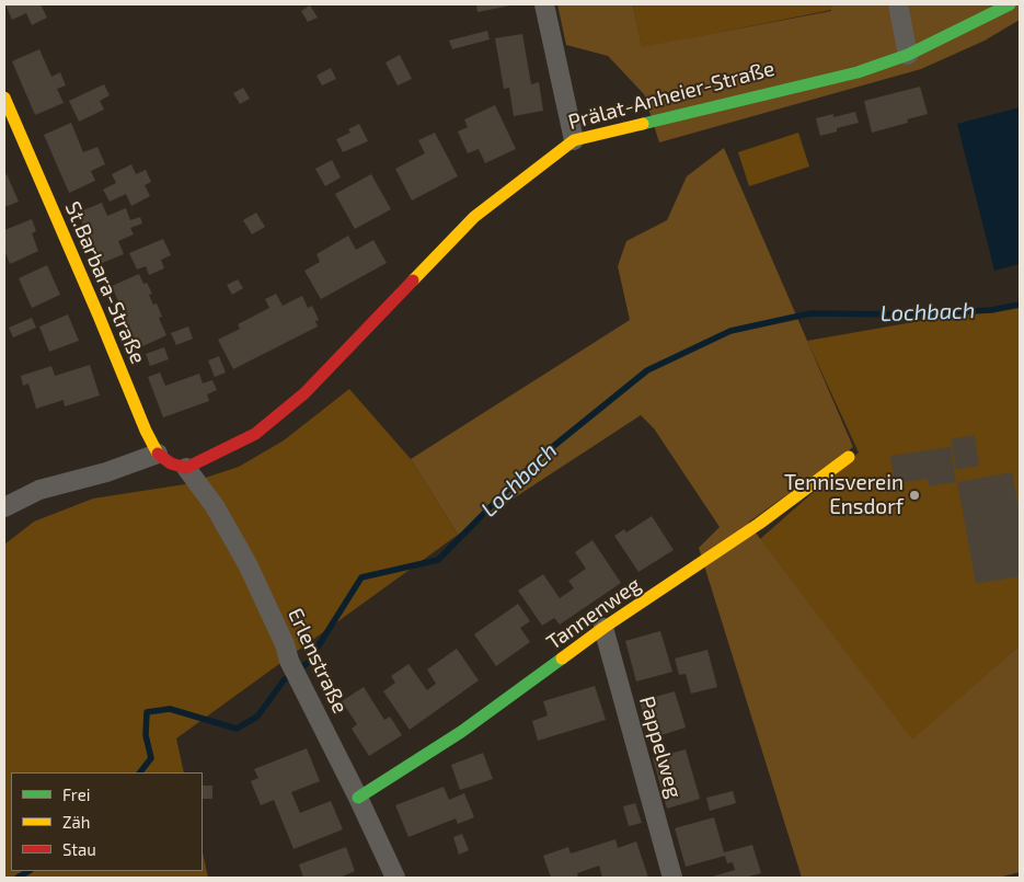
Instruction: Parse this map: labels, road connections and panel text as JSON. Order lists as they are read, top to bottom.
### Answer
{
  "streets": {
    "street": [
      "Prälat-Anheier-Straße",
      "St.Barbara-Straße",
      "Tannenweg",
      "Erlenstraße",
      "Pappelweg"
    ]
  },
  "crossings": [
    ["Prälat-Anheier-Straße", "Erlenstraße"],
    ["Tannenweg", "Erlenstraße"],
    ["Tannenweg", "Pappelweg"]
  ],
  "water": ["Lochbach"],
  "places": ["Tennisverein Ensdorf"],
  "legend": ["Frei", "Zäh", "Stau"]
}
